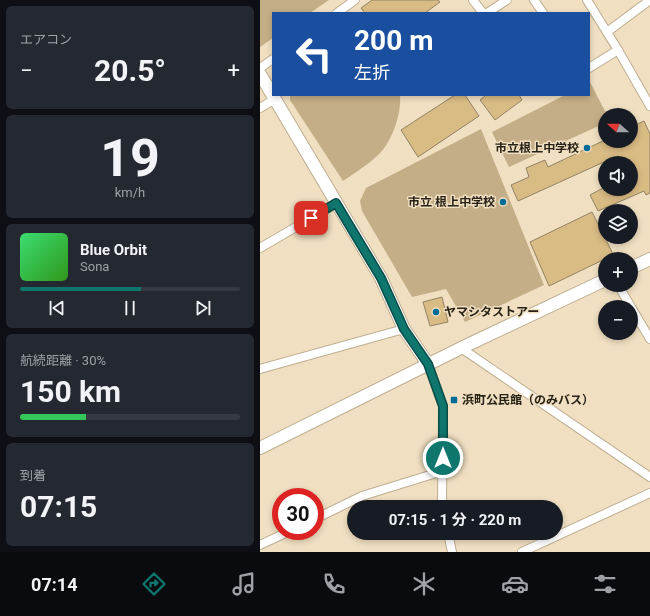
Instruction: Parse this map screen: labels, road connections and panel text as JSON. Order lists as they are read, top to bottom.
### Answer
{
  "places": {
    "other": ["市立根上中学校", "市立 根上中学校", "ヤマシタストアー"],
    "transit": ["浜町公民館（のみバス）"]
  },
  "north": "left",
  "page": {
    "tile": [
      "エアコン",
      ["19", "km/h"],
      ["航続距離 · 30%", "150 km"],
      ["到着", "07:15"]
    ],
    "turn": ["200 m", "左折"],
    "heat": ["−", "20.5°", "+"],
    "map_buttons": ["+", "−"],
    "song": ["Blue Orbit", "Sona"],
    "limit": "30",
    "trip": "07:15 · 1 分 · 220 m",
    "tabs": "07:14"
  }
}
